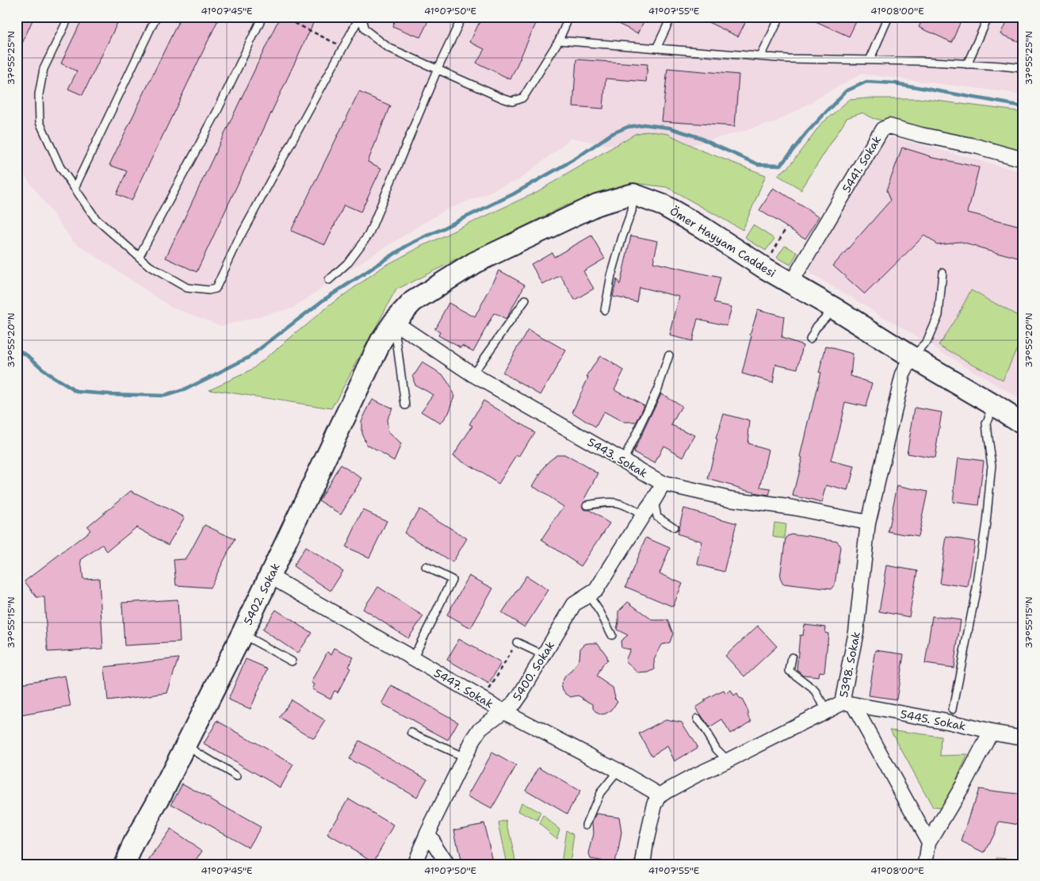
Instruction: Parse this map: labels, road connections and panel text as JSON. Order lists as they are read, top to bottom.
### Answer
{
  "streets": {
    "street": [
      "5441. Sokak",
      "Ömer Hayyam Caddesi",
      "5443. Sokak",
      "5402. Sokak",
      "5398. Sokak",
      "5400. Sokak",
      "5447. Sokak",
      "5445. Sokak"
    ]
  },
  "crossings": [
    ["5441. Sokak", "Ömer Hayyam Caddesi"],
    ["Ömer Hayyam Caddesi", "5398. Sokak"],
    ["5443. Sokak", "5402. Sokak"],
    ["5443. Sokak", "5398. Sokak"],
    ["5443. Sokak", "5400. Sokak"],
    ["5402. Sokak", "5447. Sokak"],
    ["5398. Sokak", "5447. Sokak"],
    ["5398. Sokak", "5445. Sokak"],
    ["5400. Sokak", "5447. Sokak"]
  ],
  "coordinates": [
    "41°07'45\"E",
    "41°07'50\"E",
    "41°07'55\"E",
    "41°08'00\"E",
    "37°55'25\"N",
    "37°55'20\"N",
    "37°55'15\"N"
  ]
}
